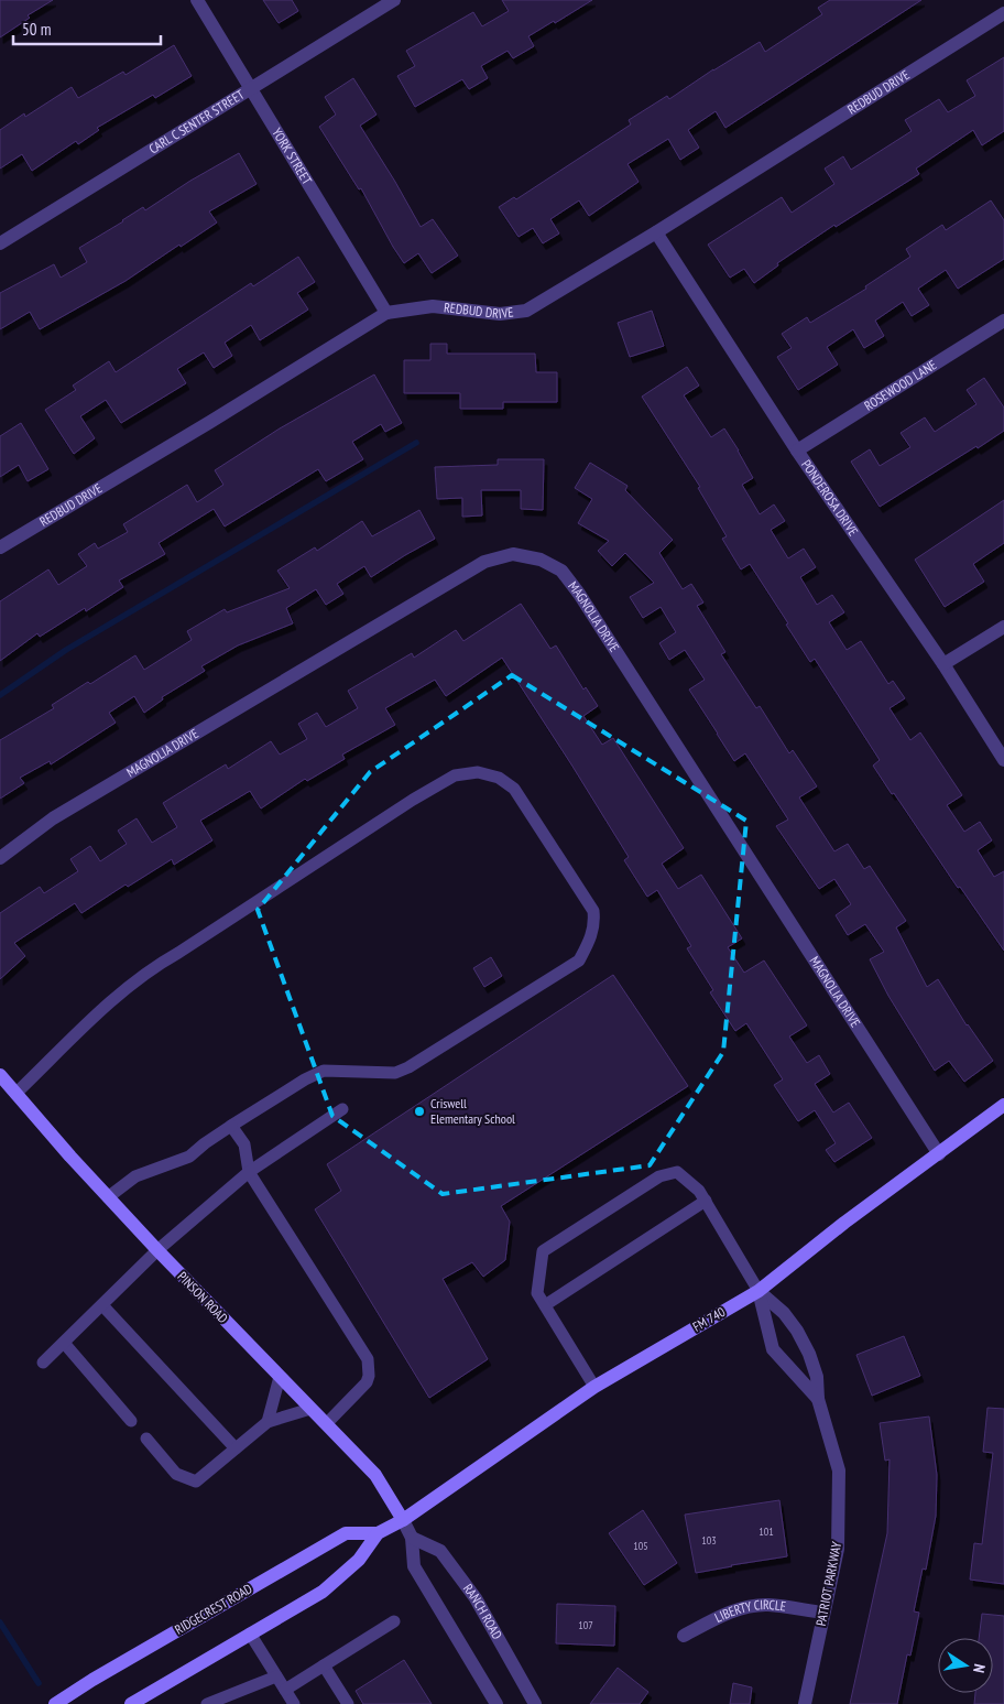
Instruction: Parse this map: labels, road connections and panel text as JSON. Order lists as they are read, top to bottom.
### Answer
{
  "streets": {
    "main road": ["PINSON ROAD", "FM 740", "RIDGECREST ROAD"],
    "street": [
      "REDBUD DRIVE",
      "CARL C SENTER STREET",
      "YORK STREET",
      "ROSEWOOD LANE",
      "PONDEROSA DRIVE",
      "MAGNOLIA DRIVE",
      "PATRIOT PARKWAY",
      "RANCH ROAD",
      "LIBERTY CIRCLE"
    ]
  },
  "crossings": [
    ["REDBUD DRIVE", "YORK STREET"],
    ["REDBUD DRIVE", "PONDEROSA DRIVE"],
    ["CARL C SENTER STREET", "YORK STREET"],
    ["ROSEWOOD LANE", "PONDEROSA DRIVE"],
    ["MAGNOLIA DRIVE", "FM 740"],
    ["PINSON ROAD", "FM 740"],
    ["PINSON ROAD", "RIDGECREST ROAD"],
    ["FM 740", "PATRIOT PARKWAY"],
    ["FM 740", "RIDGECREST ROAD"],
    ["PATRIOT PARKWAY", "LIBERTY CIRCLE"]
  ],
  "places": ["Criswell Elementary School"],
  "house_numbers": [
    "101",
    "103",
    "105",
    "107"
  ],
  "scale_bar": "50 m",
  "north": "right"
}
